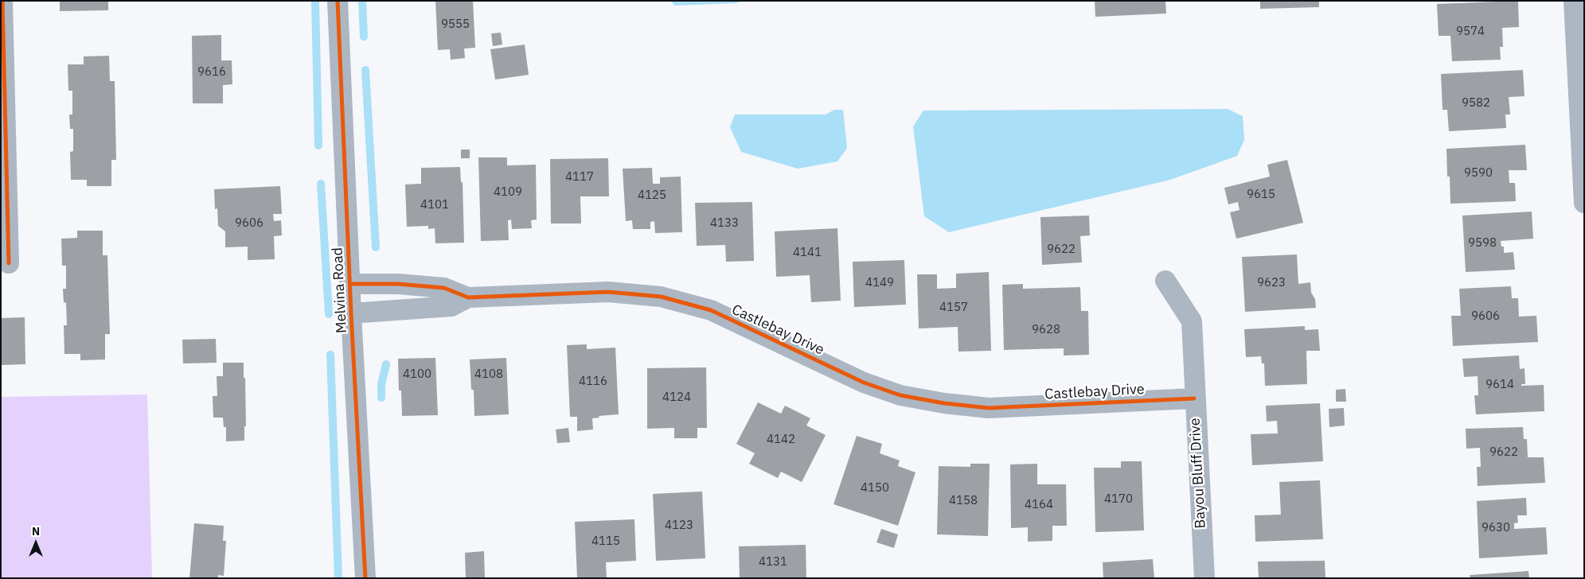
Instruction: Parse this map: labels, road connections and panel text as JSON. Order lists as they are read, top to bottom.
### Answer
{
  "streets": {
    "street": ["Melvina Road", "Castlebay Drive", "Bayou Bluff Drive"]
  },
  "crossings": [
    ["Melvina Road", "Castlebay Drive"],
    ["Castlebay Drive", "Bayou Bluff Drive"]
  ],
  "house_numbers": [
    "9555",
    "9574",
    "9616",
    "9582",
    "9590",
    "4117",
    "4109",
    "9615",
    "4125",
    "4101",
    "9606",
    "4133",
    "9598",
    "9622",
    "4141",
    "4149",
    "9623",
    "4157",
    "9606",
    "9628",
    "4100",
    "4108",
    "4116",
    "9614",
    "4124",
    "4142",
    "9622",
    "4150",
    "4170",
    "4158",
    "4164",
    "4123",
    "9630",
    "4115",
    "4131"
  ],
  "north": "top"
}
